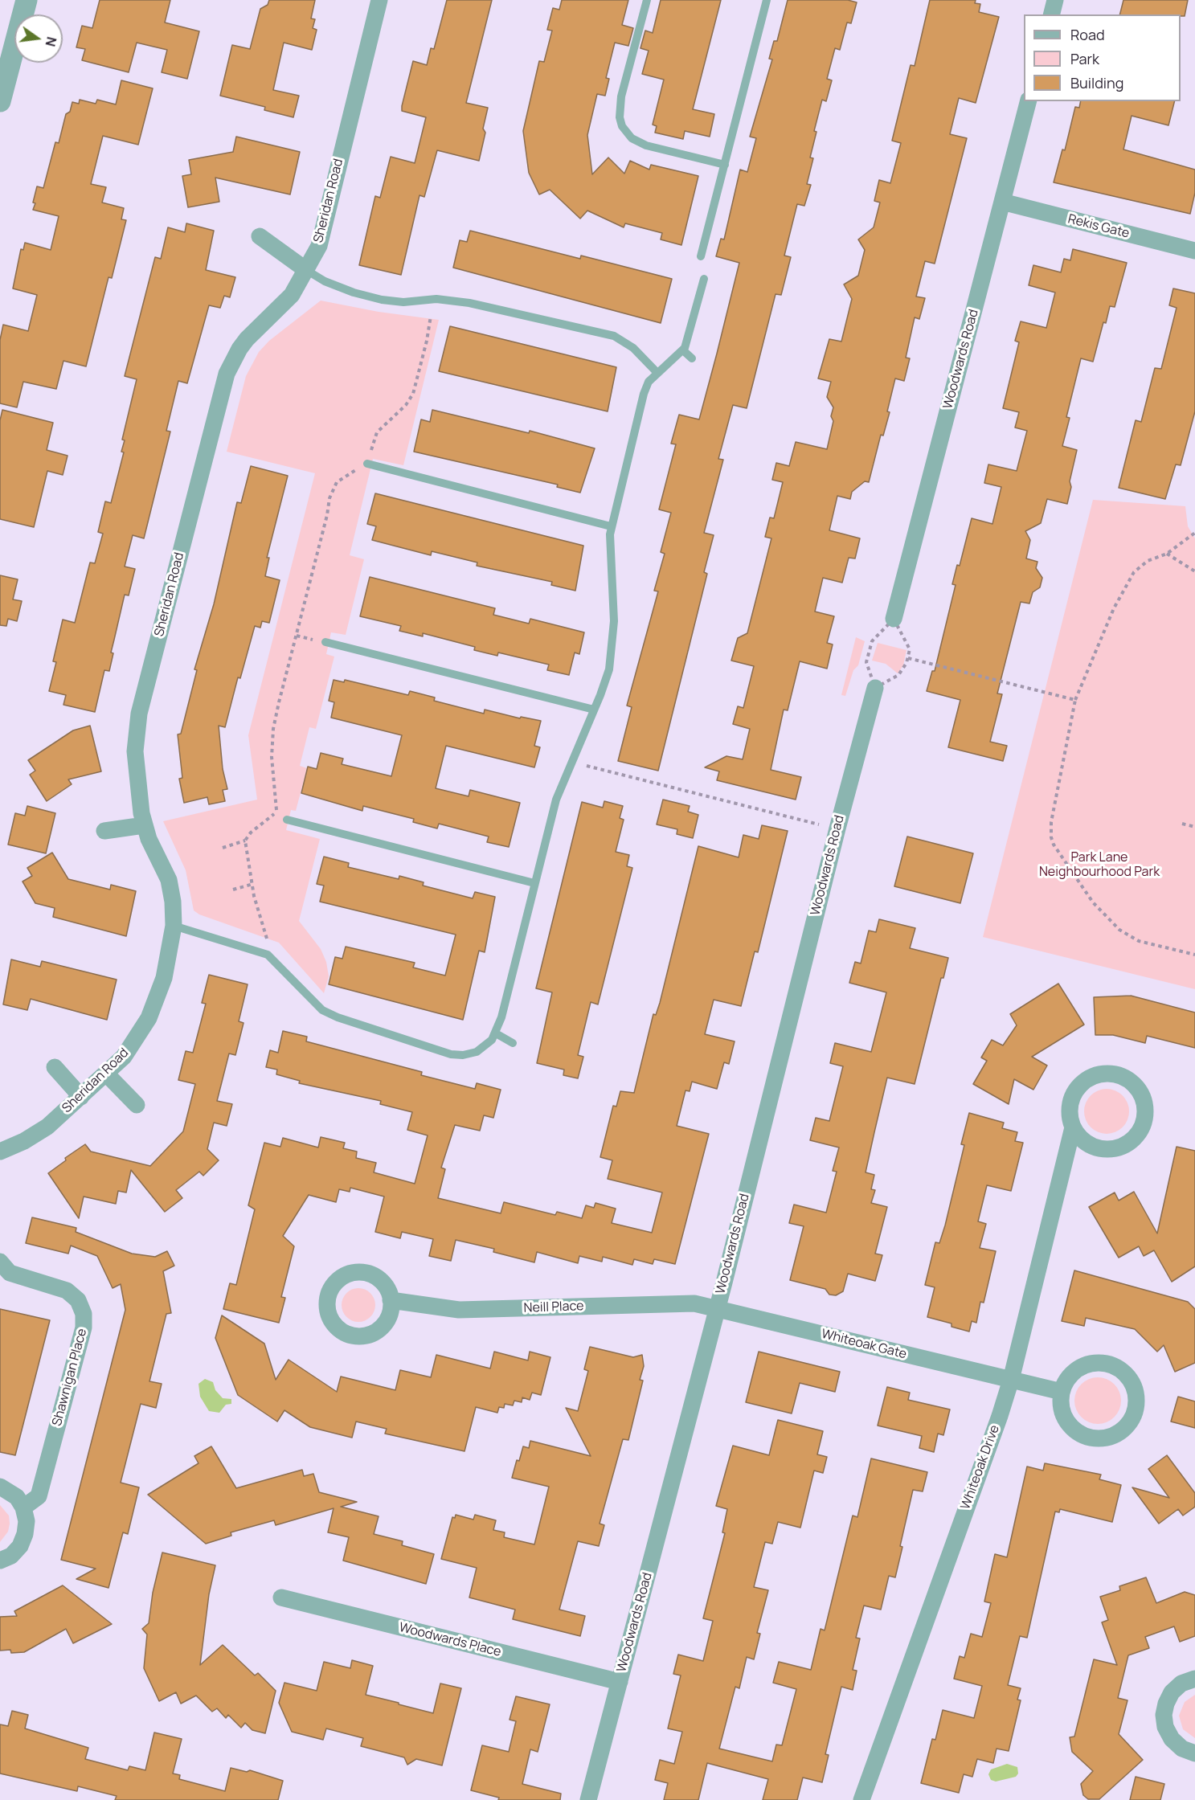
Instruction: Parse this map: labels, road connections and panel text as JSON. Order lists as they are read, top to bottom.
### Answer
{
  "streets": {
    "street": [
      "Sheridan Road",
      "Rekis Gate",
      "Woodwards Road",
      "Neill Place",
      "Whiteoak Gate",
      "Shawnigan Place",
      "Whiteoak Drive",
      "Woodwards Place"
    ]
  },
  "crossings": [
    ["Rekis Gate", "Woodwards Road"],
    ["Woodwards Road", "Neill Place"],
    ["Woodwards Road", "Whiteoak Gate"],
    ["Woodwards Road", "Woodwards Place"],
    ["Neill Place", "Whiteoak Gate"],
    ["Whiteoak Gate", "Whiteoak Drive"]
  ],
  "parks": ["Park Lane Neighbourhood Park"],
  "legend": ["Road", "Park", "Building"],
  "north": "right"
}
